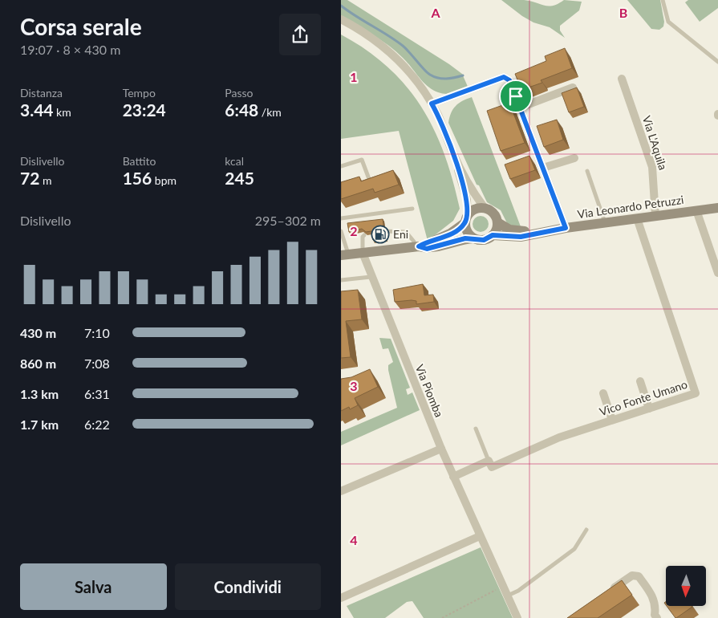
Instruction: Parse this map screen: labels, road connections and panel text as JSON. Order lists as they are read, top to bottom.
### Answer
{
  "streets": {
    "main road": ["Via Leonardo Petruzzi"],
    "street": ["Via L'Aquila", "Via Piomba", "Vico Fonte Umano"]
  },
  "crossings": [
    ["Via L'Aquila", "Via Leonardo Petruzzi"],
    ["Via Leonardo Petruzzi", "Vico Fonte Umano"],
    ["Via Piomba", "Vico Fonte Umano"]
  ],
  "places": {
    "fuel station": ["Eni"]
  },
  "north": "bottom",
  "page": {
    "heading": ["Corsa serale", "19:07 · 8 × 430 m"],
    "stats": [
      ["Distanza", "3.44 km"],
      ["Tempo", "23:24"],
      ["Passo", "6:48 /km"],
      ["Dislivello", "72 m"],
      ["Battito", "156 bpm"],
      ["kcal", "245"]
    ],
    "chart": ["Dislivello", "295–302 m"],
    "list": [
      {
        "name": "430 m",
        "note": "7:10"
      },
      {
        "name": "860 m",
        "note": "7:08"
      },
      {
        "name": "1.3 km",
        "note": "6:31"
      },
      {
        "name": "1.7 km",
        "note": "6:22"
      }
    ],
    "buttons": ["Salva", "Condividi"]
  },
  "grid": {
    "columns": ["A", "B"],
    "rows": [
      "1",
      "2",
      "3",
      "4"
    ]
  }
}
